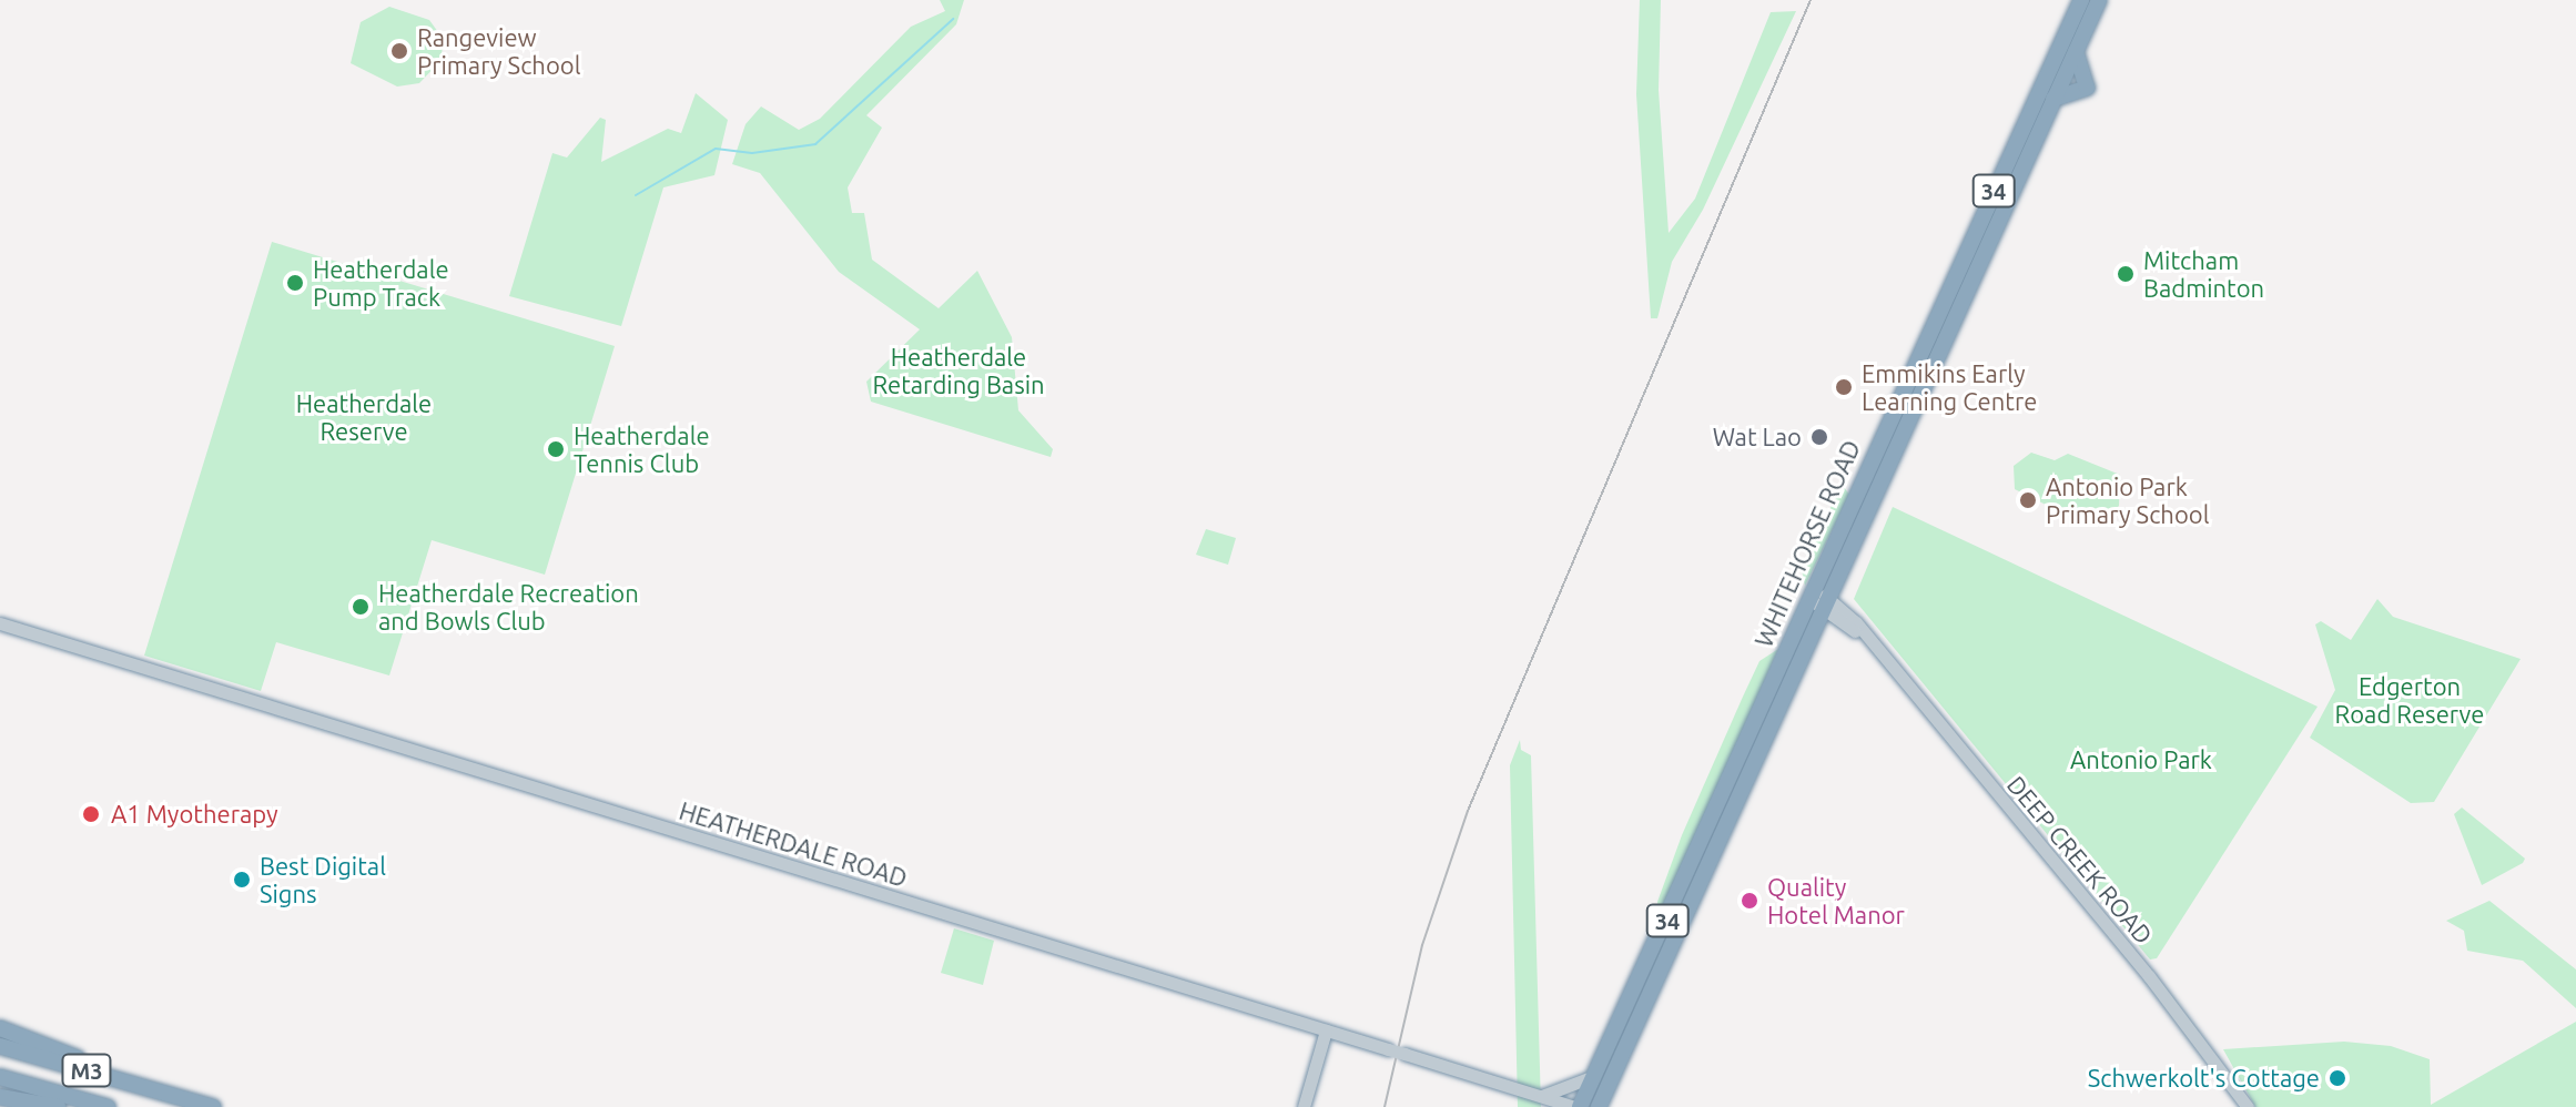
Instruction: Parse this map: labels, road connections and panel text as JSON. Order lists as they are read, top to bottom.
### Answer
{
  "streets": {
    "highway": ["34", "WHITEHORSE ROAD", "M3"],
    "main road": ["HEATHERDALE ROAD", "DEEP CREEK ROAD"]
  },
  "crossings": [
    ["WHITEHORSE ROAD", "HEATHERDALE ROAD"],
    ["WHITEHORSE ROAD", "DEEP CREEK ROAD"]
  ],
  "parks": [
    "Heatherdale Retarding Basin",
    "Heatherdale Reserve",
    "Edgerton Road Reserve",
    "Antonio Park"
  ],
  "places": [
    "Rangeview Primary School",
    "Mitcham Badminton",
    "Heatherdale Pump Track",
    "Emmikins Early Learning Centre",
    "Wat Lao",
    "Heatherdale Tennis Club",
    "Antonio Park Primary School",
    "Heatherdale Recreation and Bowls Club",
    "A1 Myotherapy",
    "Best Digital Signs",
    "Quality Hotel Manor",
    "Schwerkolt's Cottage"
  ]
}
